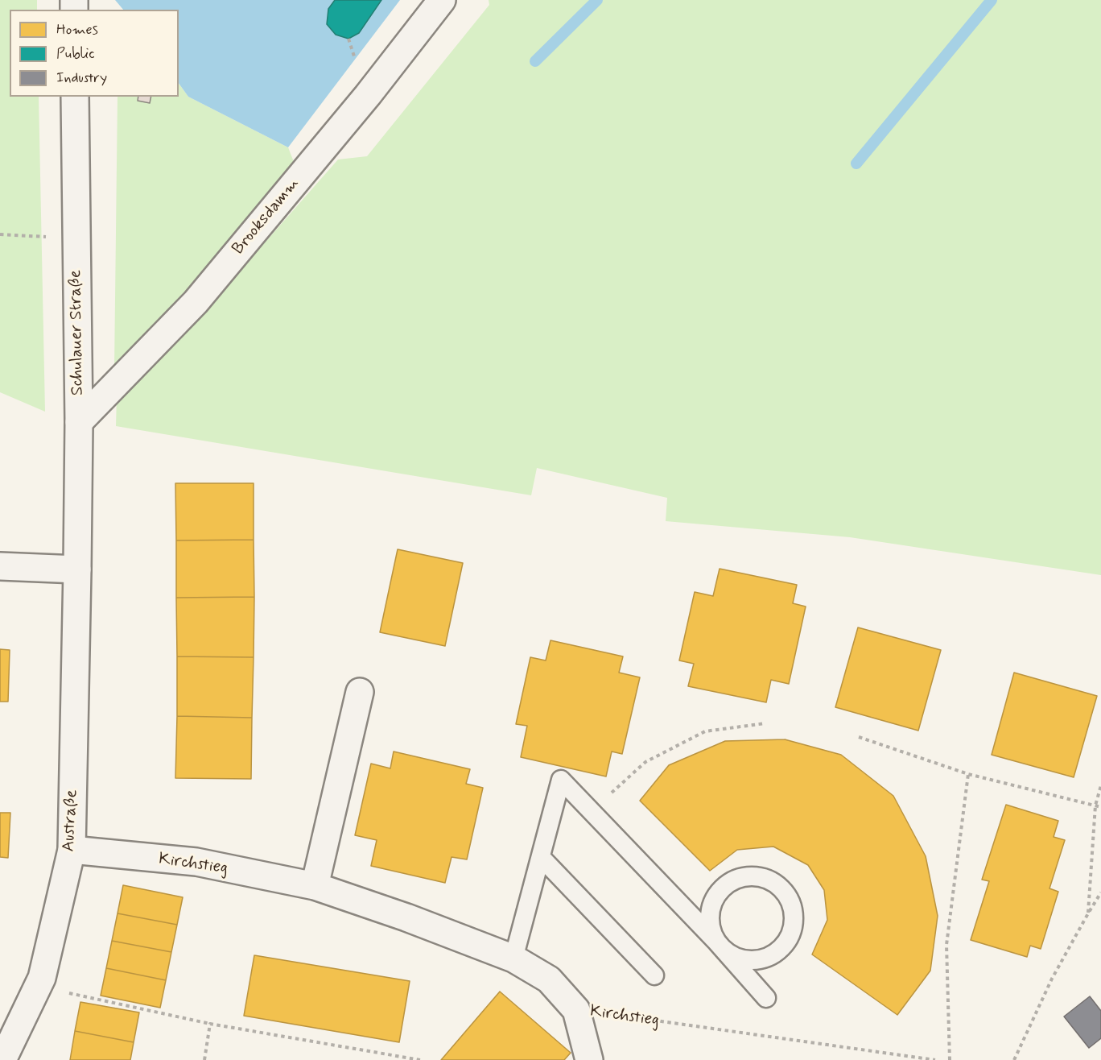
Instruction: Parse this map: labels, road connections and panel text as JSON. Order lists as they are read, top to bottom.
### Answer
{
  "streets": {
    "street": [
      "Brooksdamm",
      "Schulauer Straße",
      "Austraße",
      "Kirchstieg"
    ]
  },
  "crossings": [
    ["Brooksdamm", "Schulauer Straße"],
    ["Schulauer Straße", "Austraße"],
    ["Austraße", "Kirchstieg"]
  ],
  "legend": ["Homes", "Public", "Industry"]
}
